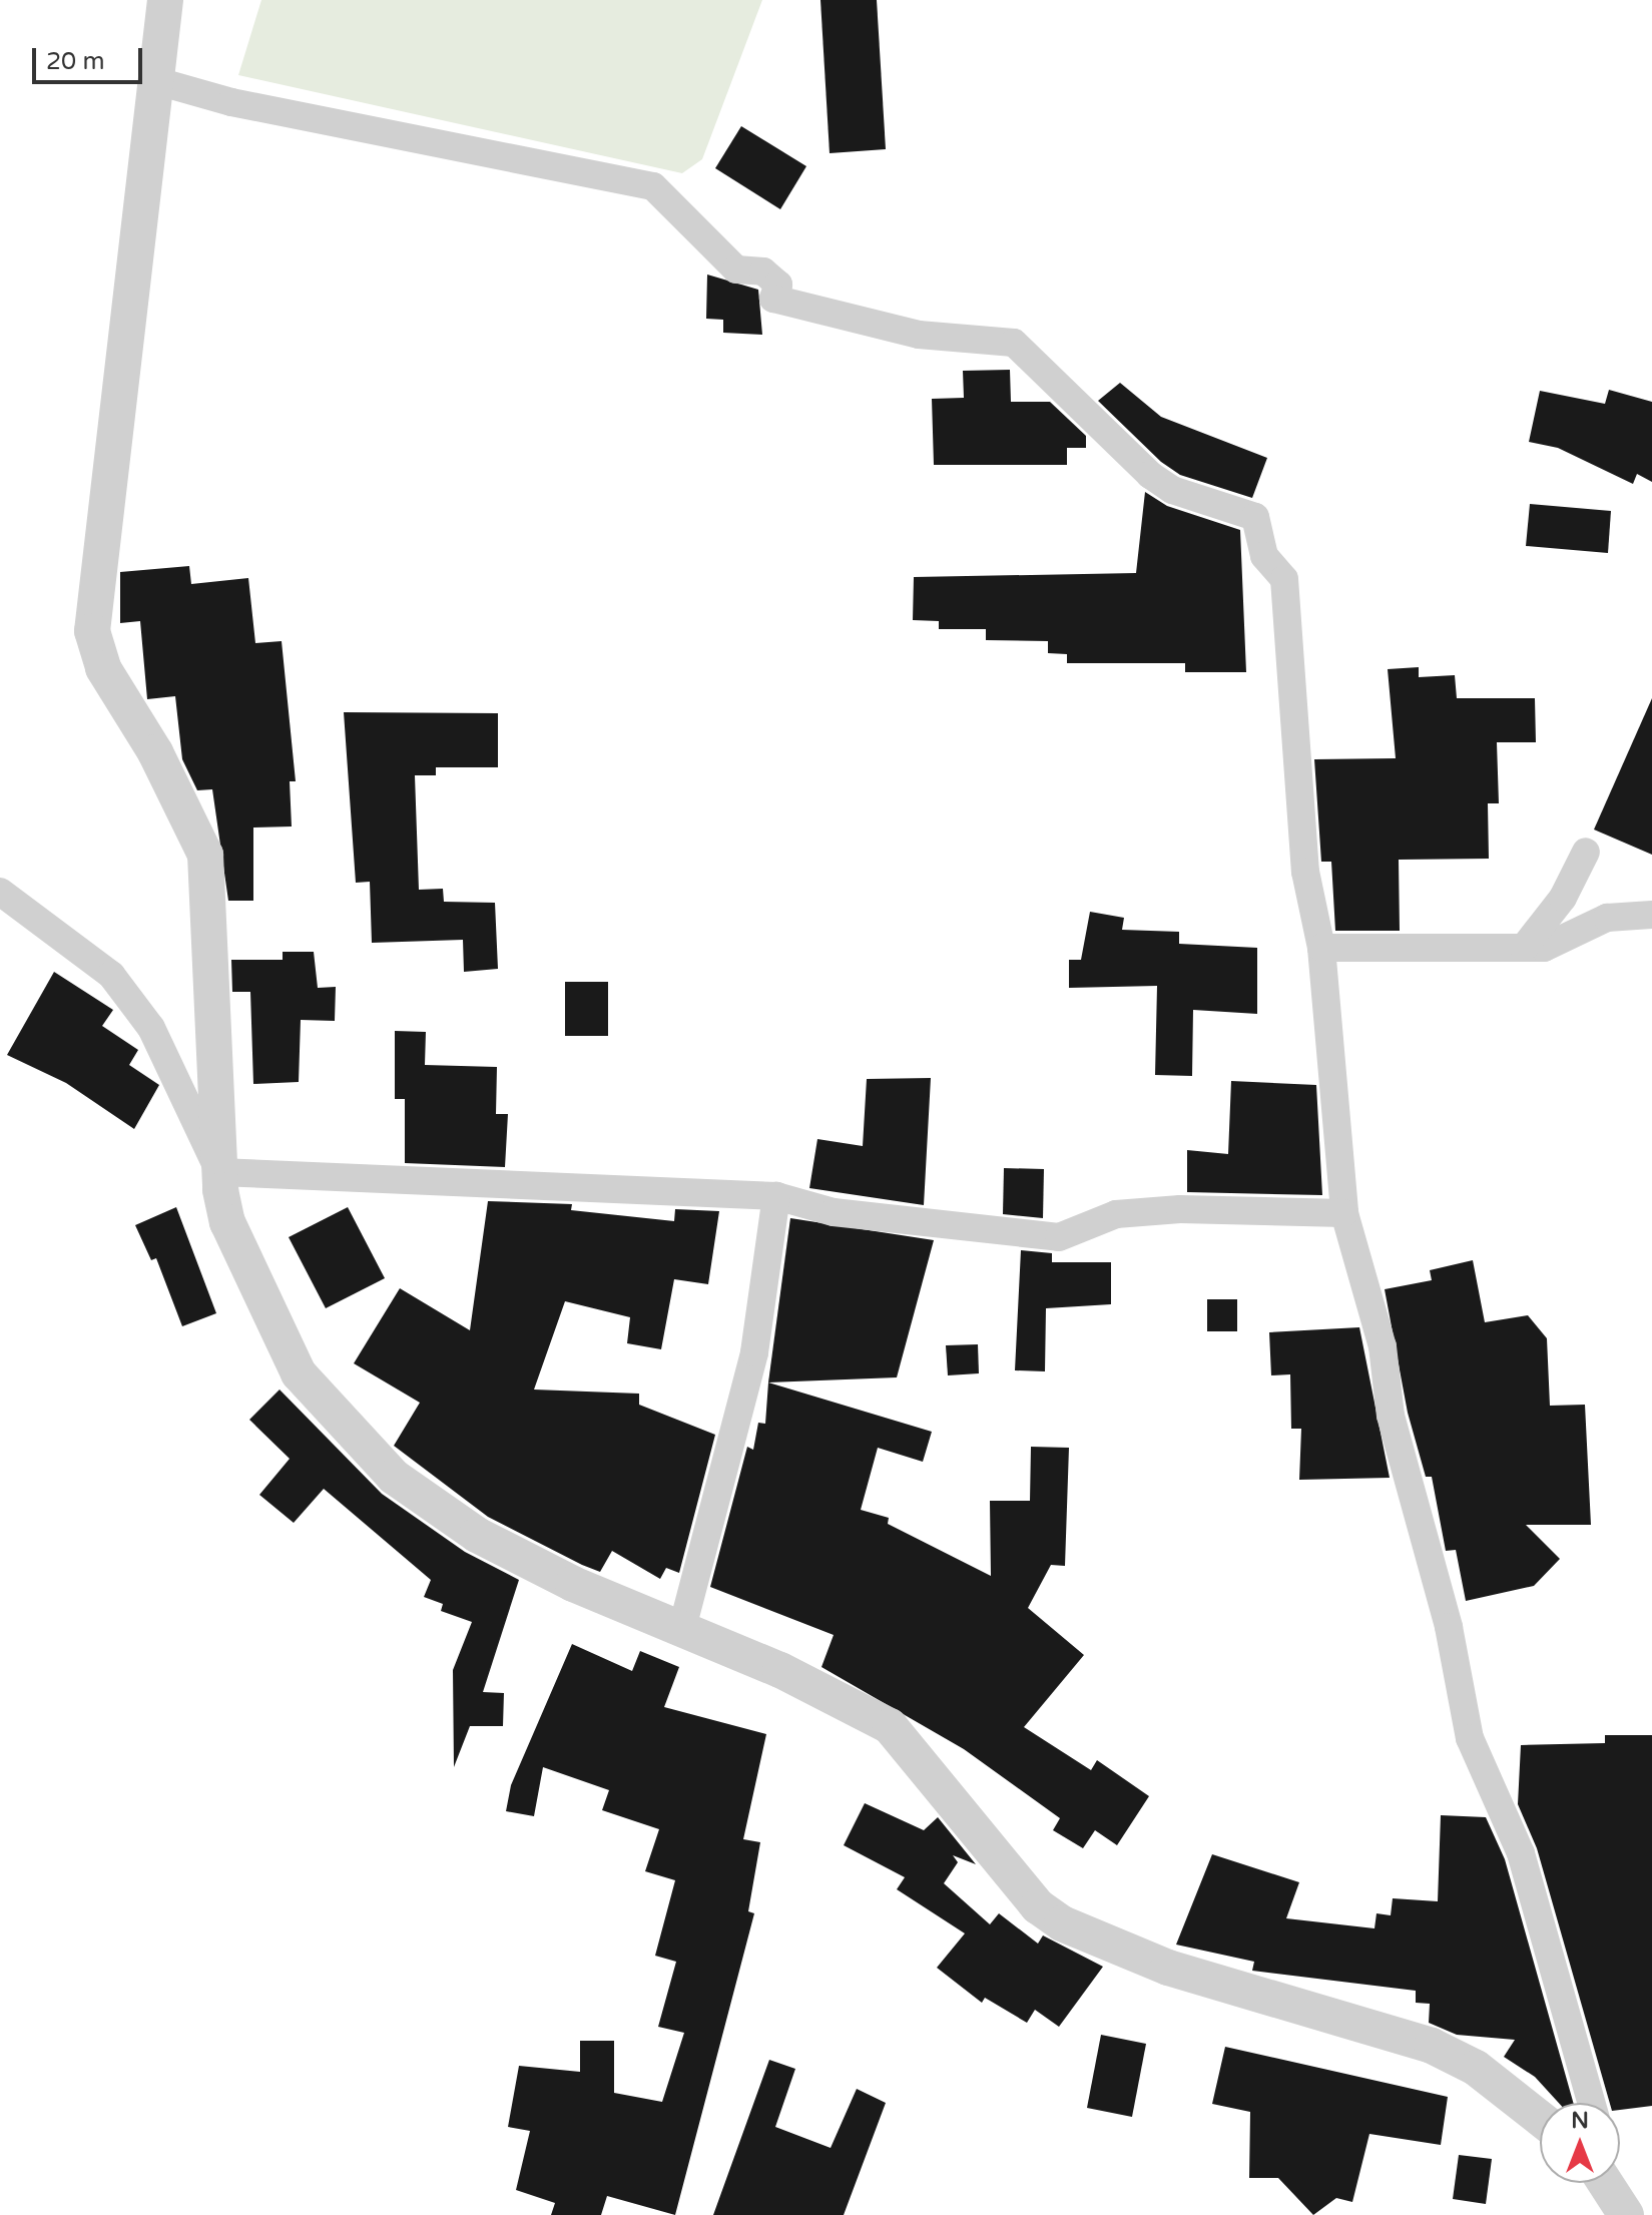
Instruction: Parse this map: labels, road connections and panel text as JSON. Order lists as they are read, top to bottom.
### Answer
{
  "scale_bar": "20 m",
  "north": "top"
}
